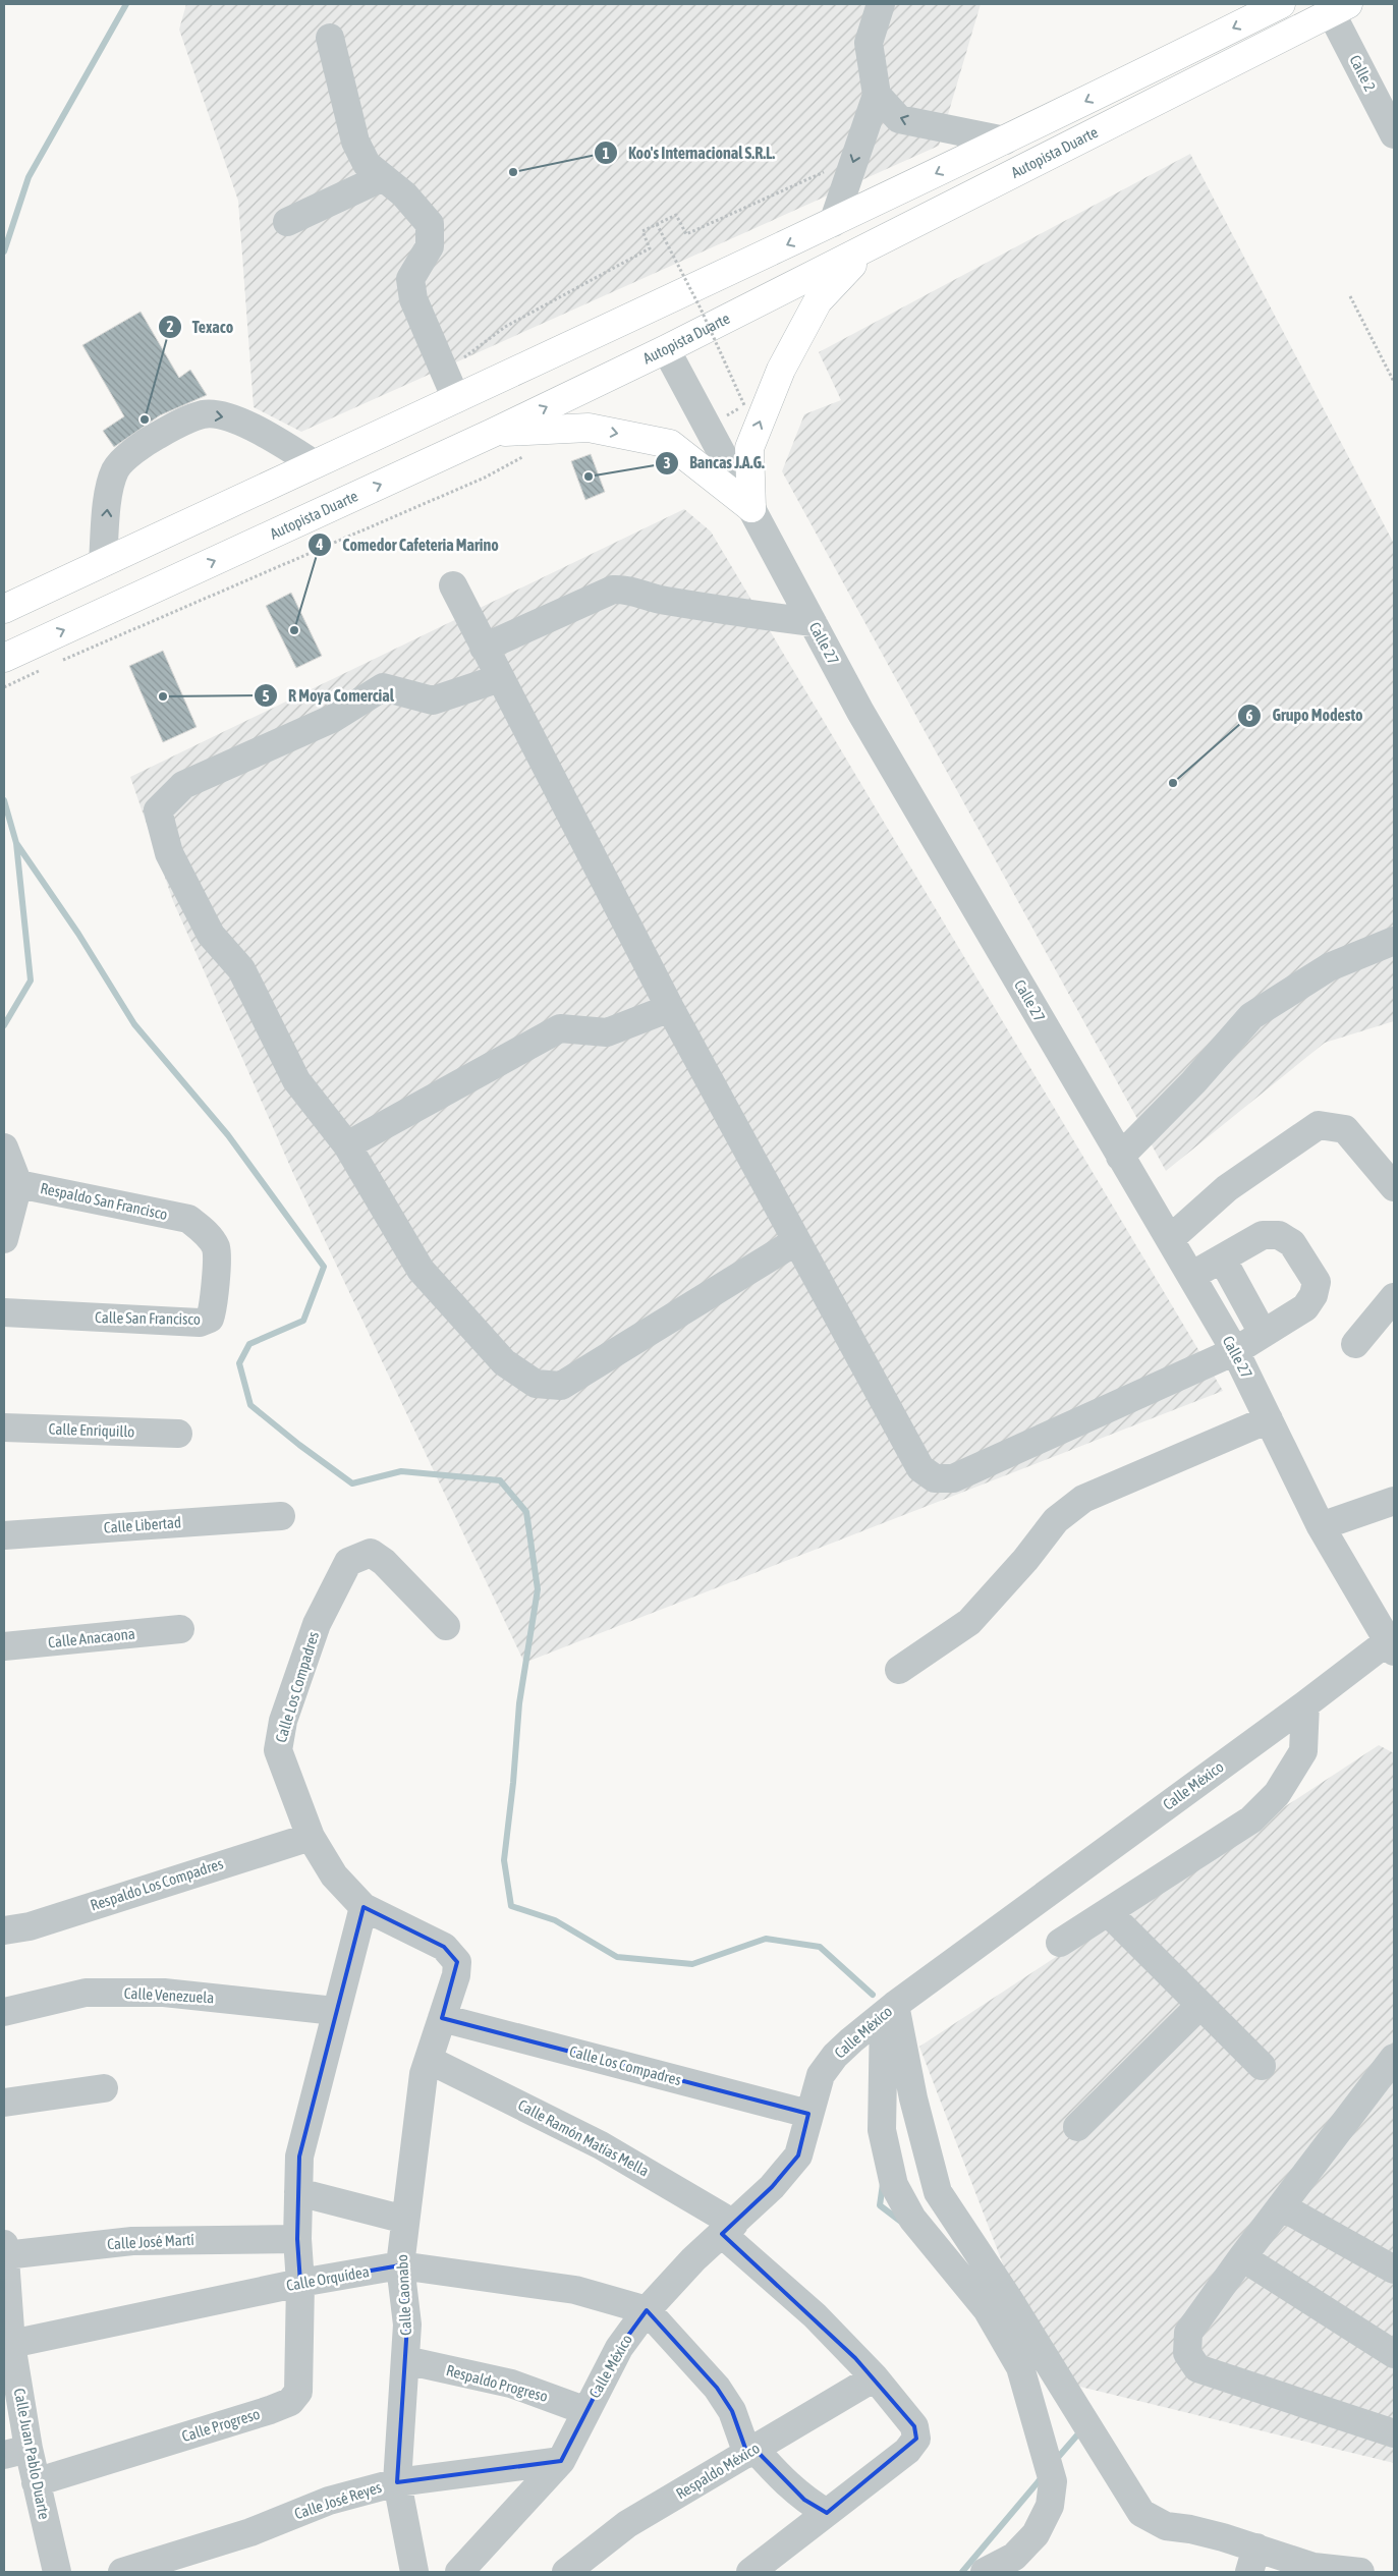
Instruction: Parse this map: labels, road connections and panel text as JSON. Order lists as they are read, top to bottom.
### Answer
{
  "streets": {
    "highway": ["Autopista Duarte"],
    "street": [
      "Calle 2",
      "Calle 27",
      "Respaldo San Francisco",
      "Calle San Francisco",
      "Calle Enriquillo",
      "Calle Libertad",
      "Calle Anacaona",
      "Calle Los Compadres",
      "Calle México",
      "Respaldo Los Compadres",
      "Calle Venezuela",
      "Calle Ramón Matías Mella",
      "Calle José Martí",
      "Calle Orquídea",
      "Calle Caonabo",
      "Respaldo Progreso",
      "Calle Progreso",
      "Calle Juan Pablo Duarte",
      "Respaldo México",
      "Calle José Reyes"
    ]
  },
  "crossings": [
    ["Calle 2", "Autopista Duarte"],
    ["Autopista Duarte", "Calle 27"],
    ["Calle 27", "Calle México"],
    ["Respaldo San Francisco", "Calle San Francisco"],
    ["Calle Los Compadres", "Calle México"],
    ["Calle Los Compadres", "Respaldo Los Compadres"],
    ["Calle Los Compadres", "Calle Caonabo"],
    ["Calle Los Compadres", "Calle Progreso"],
    ["Calle México", "Calle Ramón Matías Mella"],
    ["Calle México", "Calle Orquídea"],
    ["Calle México", "Respaldo Progreso"],
    ["Calle México", "Calle José Reyes"],
    ["Calle Venezuela", "Calle Progreso"],
    ["Calle Ramón Matías Mella", "Calle Caonabo"],
    ["Calle Ramón Matías Mella", "Respaldo México"],
    ["Calle José Martí", "Calle Progreso"],
    ["Calle José Martí", "Calle Juan Pablo Duarte"],
    ["Calle Orquídea", "Calle Caonabo"],
    ["Calle Orquídea", "Calle Progreso"],
    ["Calle Orquídea", "Calle Juan Pablo Duarte"],
    ["Calle Caonabo", "Respaldo Progreso"],
    ["Calle Caonabo", "Calle José Reyes"],
    ["Calle Progreso", "Calle Juan Pablo Duarte"]
  ],
  "places": [
    "Koo's Internacional S.R.L.",
    "Texaco",
    "Bancas J.A.G.",
    "Comedor Cafeteria Marino",
    "R Moya Comercial",
    "Grupo Modesto"
  ]
}
